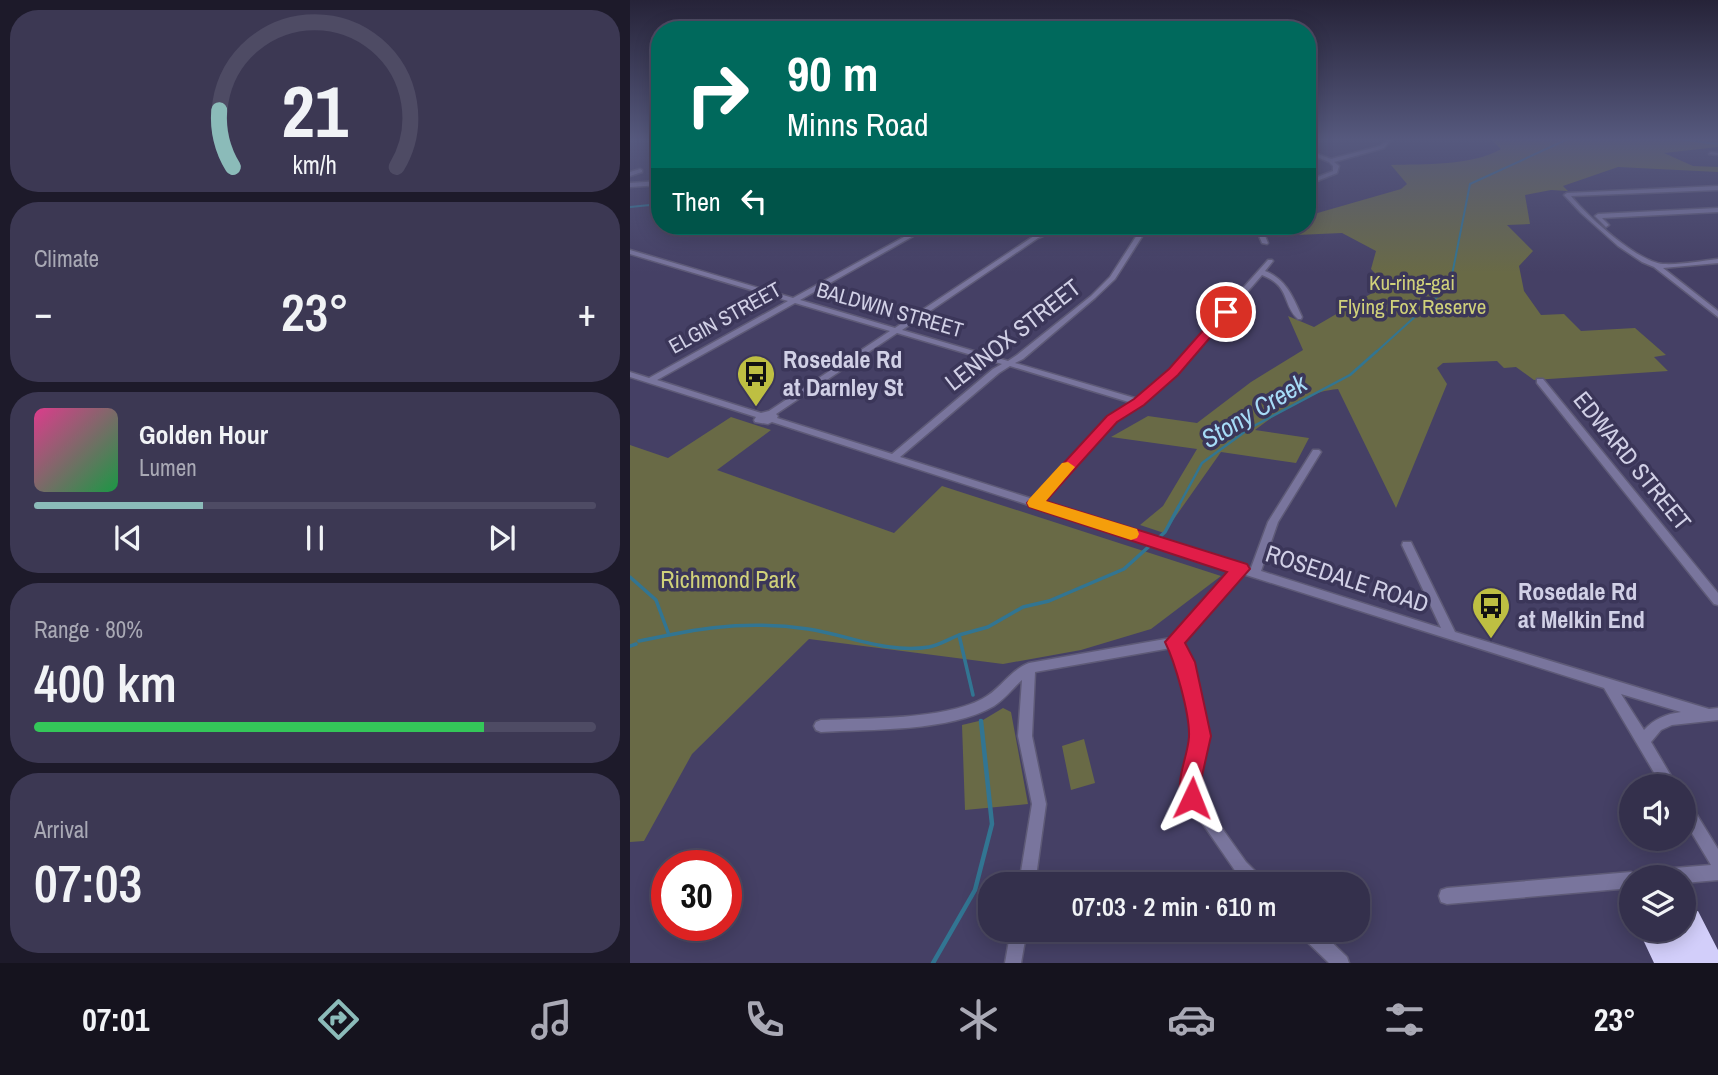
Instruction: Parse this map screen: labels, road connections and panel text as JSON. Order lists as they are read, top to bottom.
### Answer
{
  "streets": {
    "street": [
      "BALDWIN STREET",
      "ELGIN STREET",
      "LENNOX STREET",
      "EDWARD STREET",
      "ROSEDALE ROAD"
    ]
  },
  "crossings": [
    ["BALDWIN STREET", "ELGIN STREET"],
    ["BALDWIN STREET", "LENNOX STREET"],
    ["ELGIN STREET", "ROSEDALE ROAD"],
    ["LENNOX STREET", "ROSEDALE ROAD"]
  ],
  "water": ["Stony Creek"],
  "parks": ["Ku-ring-gai Flying Fox Reserve", "Richmond Park"],
  "places": {
    "bus stop": ["Rosedale Rd at Darnley St", "Rosedale Rd at Melkin End"]
  },
  "page": {
    "turn": ["90 m", "Minns Road"],
    "then": "Then",
    "tile": [
      "Climate",
      ["Range · 80%", "400 km"],
      ["Arrival", "07:03"]
    ],
    "heat": ["−", "23°", "+"],
    "song": ["Golden Hour", "Lumen"],
    "limit": "30",
    "trip": "07:03 · 2 min · 610 m",
    "tabs": ["07:01", "23°"],
    "gauge": ["21", "km/h"]
  }
}
